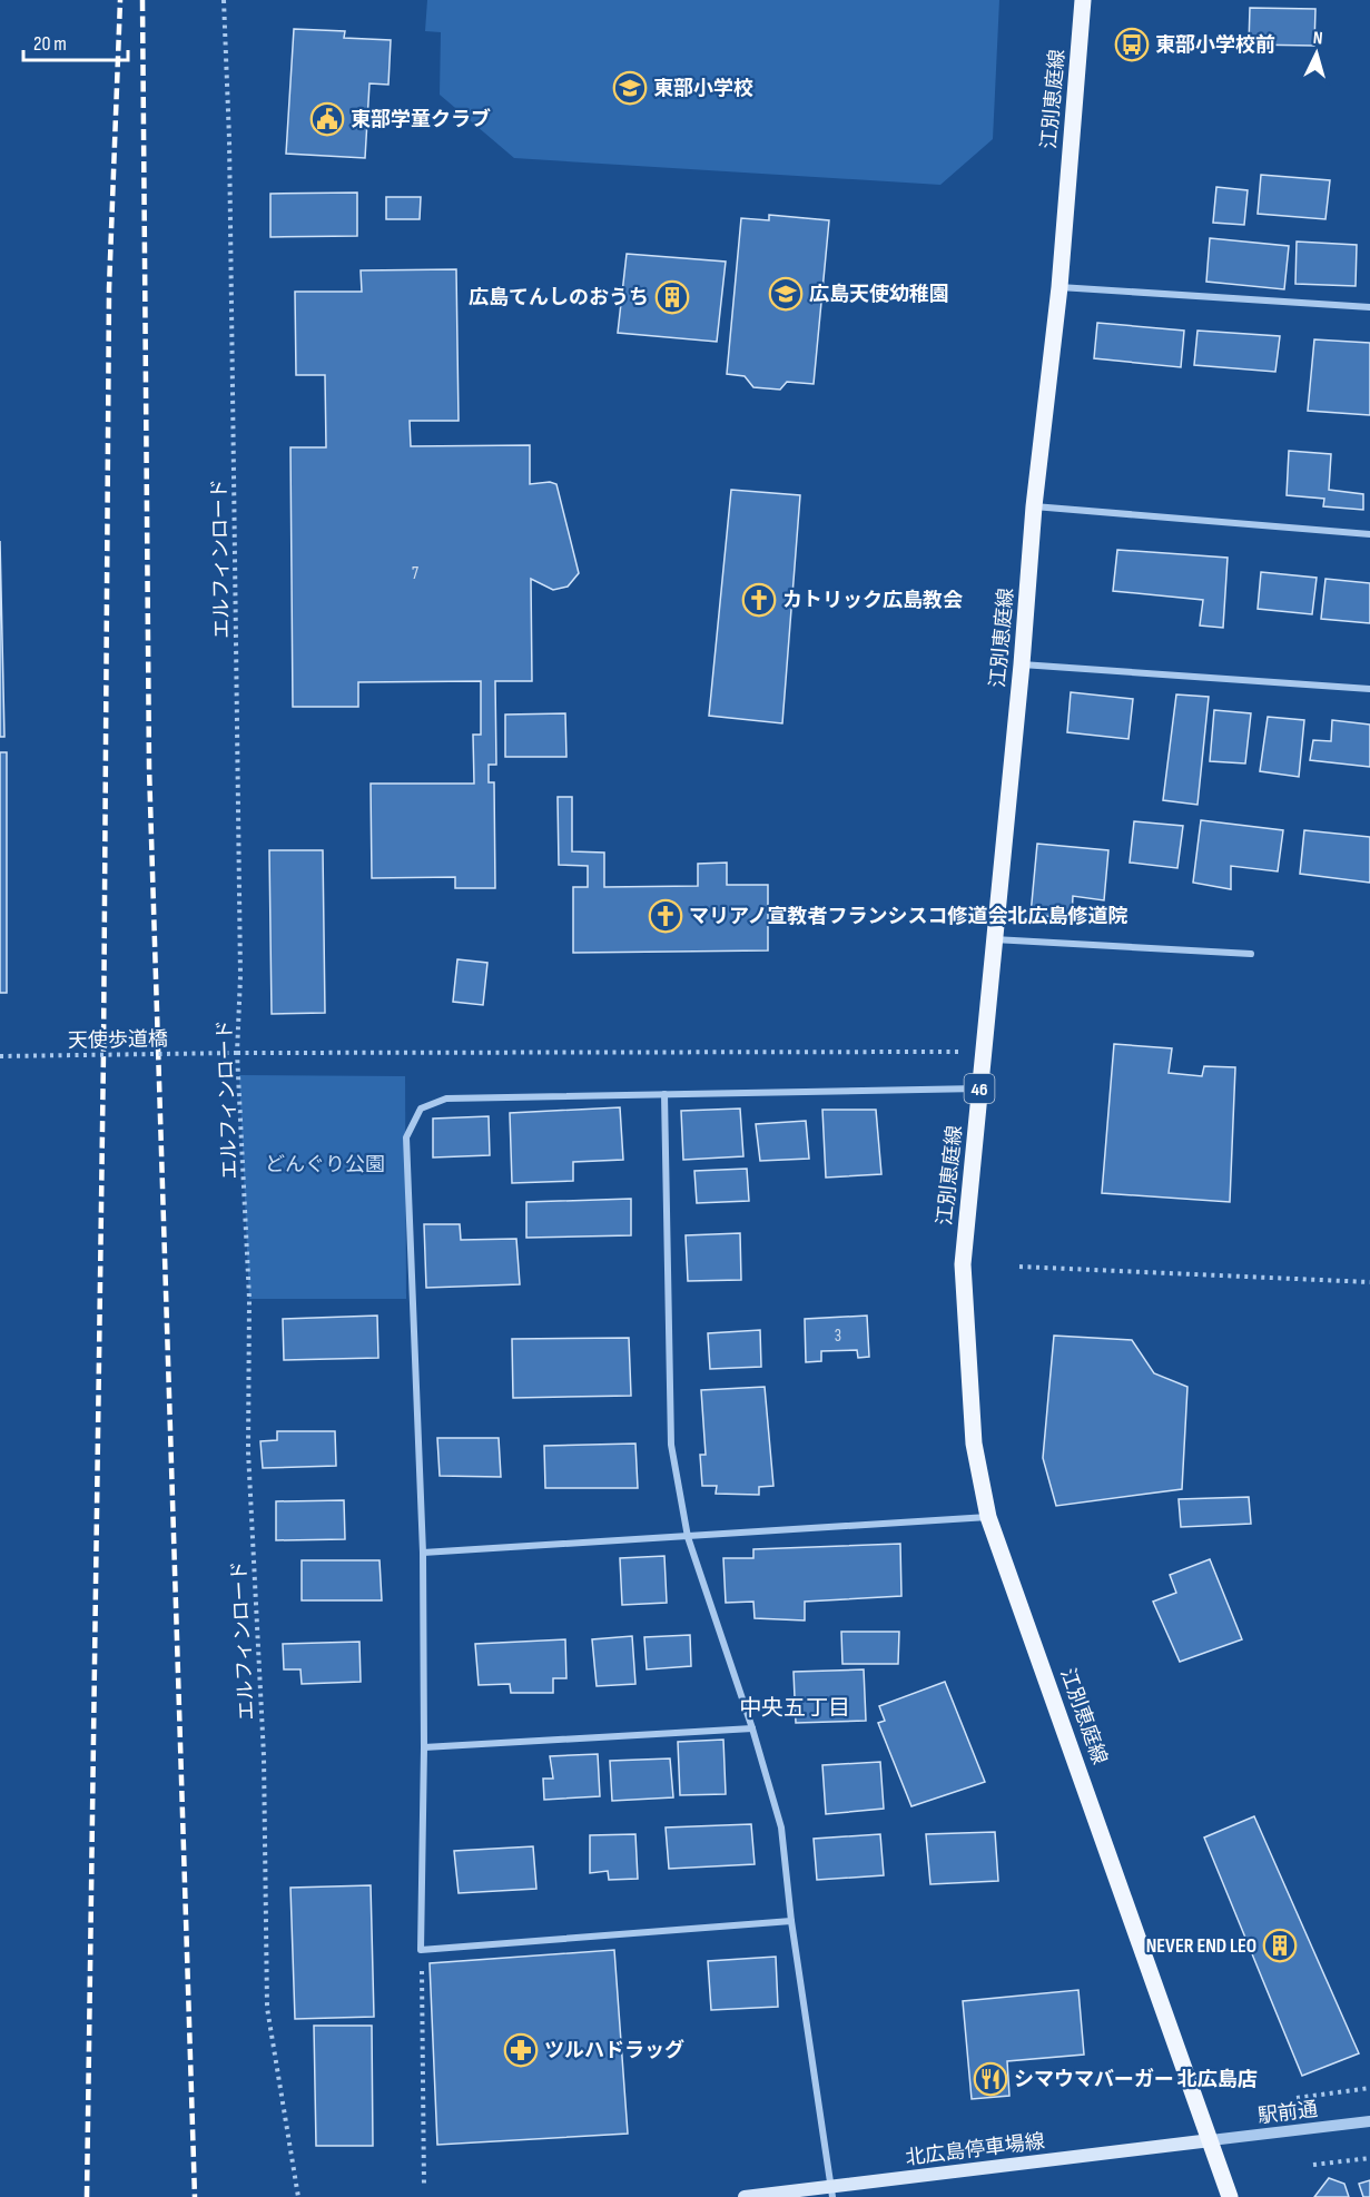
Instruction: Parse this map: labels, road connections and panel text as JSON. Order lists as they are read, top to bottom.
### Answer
{
  "streets": {
    "main road": ["江別恵庭線", "46", "北広島停車場線"],
    "street": ["駅前通"],
    "path": ["エルフィンロード", "天使歩道橋"]
  },
  "crossings": [
    ["江別恵庭線", "天使歩道橋"],
    ["江別恵庭線", "駅前通"],
    ["江別恵庭線", "北広島停車場線"],
    ["エルフィンロード", "天使歩道橋"],
    ["駅前通", "北広島停車場線"]
  ],
  "districts": ["中央五丁目"],
  "parks": ["どんぐり公園"],
  "places": {
    "bus stop": ["東部小学校前"],
    "school or university": ["東部小学校", "広島天使幼稚園"],
    "public building": ["東部学童クラブ"],
    "building": ["広島てんしのおうち", "NEVER END LEO"],
    "church": ["カトリック広島教会", "マリアノ宣教者フランシスコ修道会北広島修道院"],
    "pharmacy": ["ツルハドラッグ"],
    "restaurant": ["シマウマバーガー 北広島店"]
  },
  "house_numbers": ["7", "3"],
  "scale_bar": "20 m",
  "north": "top"
}
